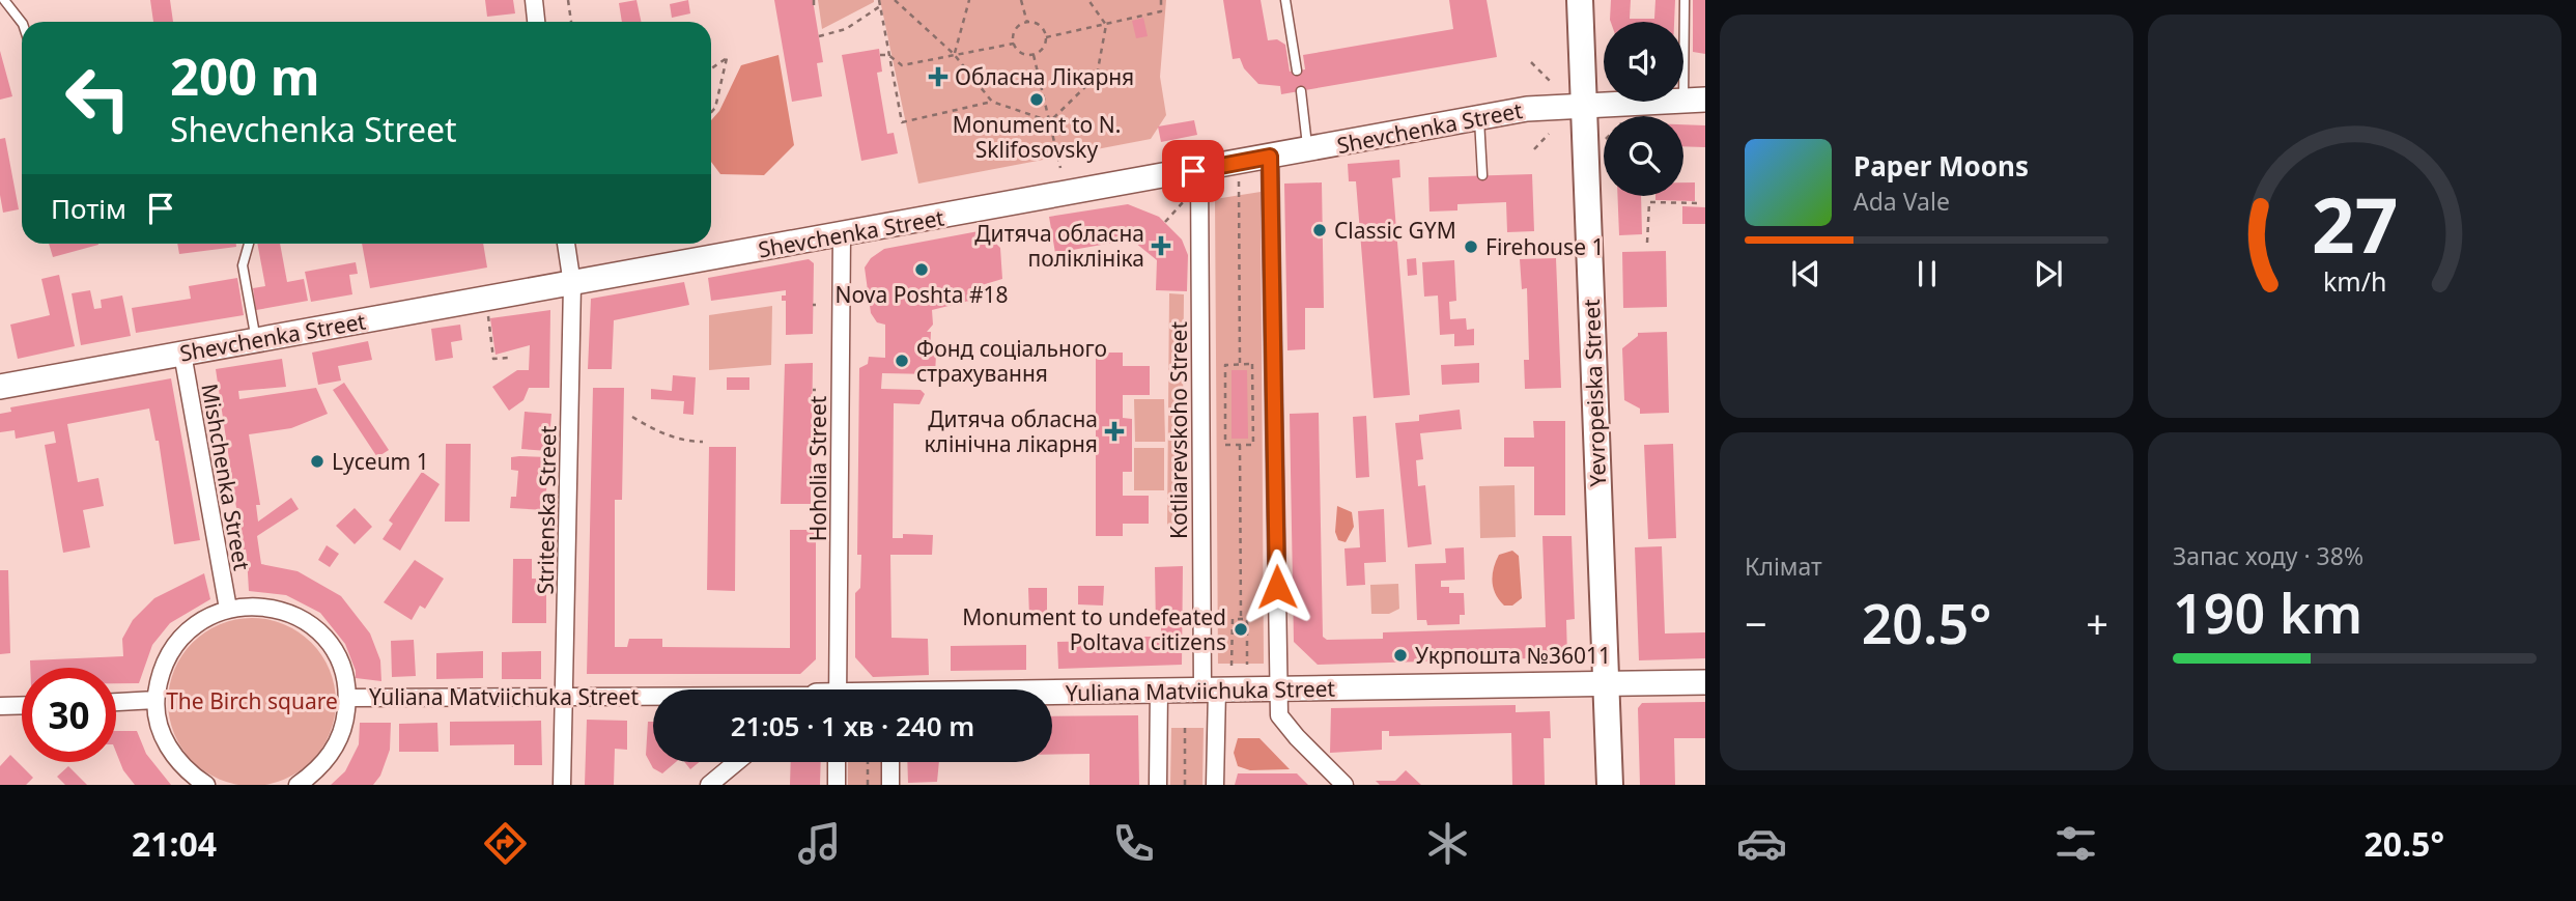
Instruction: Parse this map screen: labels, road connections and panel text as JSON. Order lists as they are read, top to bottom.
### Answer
{
  "streets": {
    "main road": ["Yevropeiska Street"],
    "street": [
      "Shevchenka Street",
      "Kotliarevskoho Street",
      "Hoholia Street",
      "Mishchenka Street",
      "Stritenska Street",
      "Yuliana Matviichuka Street"
    ]
  },
  "crossings": [
    ["Shevchenka Street", "Yevropeiska Street"],
    ["Shevchenka Street", "Kotliarevskoho Street"],
    ["Shevchenka Street", "Hoholia Street"],
    ["Shevchenka Street", "Mishchenka Street"],
    ["Shevchenka Street", "Stritenska Street"],
    ["Yevropeiska Street", "Yuliana Matviichuka Street"],
    ["Kotliarevskoho Street", "Yuliana Matviichuka Street"],
    ["Mishchenka Street", "Yuliana Matviichuka Street"],
    ["Stritenska Street", "Yuliana Matviichuka Street"]
  ],
  "parks": ["The Birch square"],
  "places": {
    "health": ["Обласна Лікарня", "Дитяча обласна поліклініка", "Дитяча обласна клінічна лікарня"],
    "other": [
      "Monument to N. Sklifosovsky",
      "Classic GYM",
      "Firehouse 1",
      "Nova Poshta #18",
      "Фонд соціального страхування",
      "Lyceum 1",
      "Monument to undefeated Poltava citizens",
      "Укрпошта №36011"
    ]
  },
  "page": {
    "turn": ["200 m", "Shevchenka Street"],
    "song": ["Paper Moons", "Ada Vale"],
    "then": "Потім",
    "tile": [
      "Клімат",
      ["Запас ходу · 38%", "190 km"]
    ],
    "heat": ["−", "20.5°", "+"],
    "limit": "30",
    "trip": "21:05 · 1 хв · 240 m",
    "tabs": ["21:04", "20.5°"],
    "gauge": ["27", "km/h"]
  }
}
